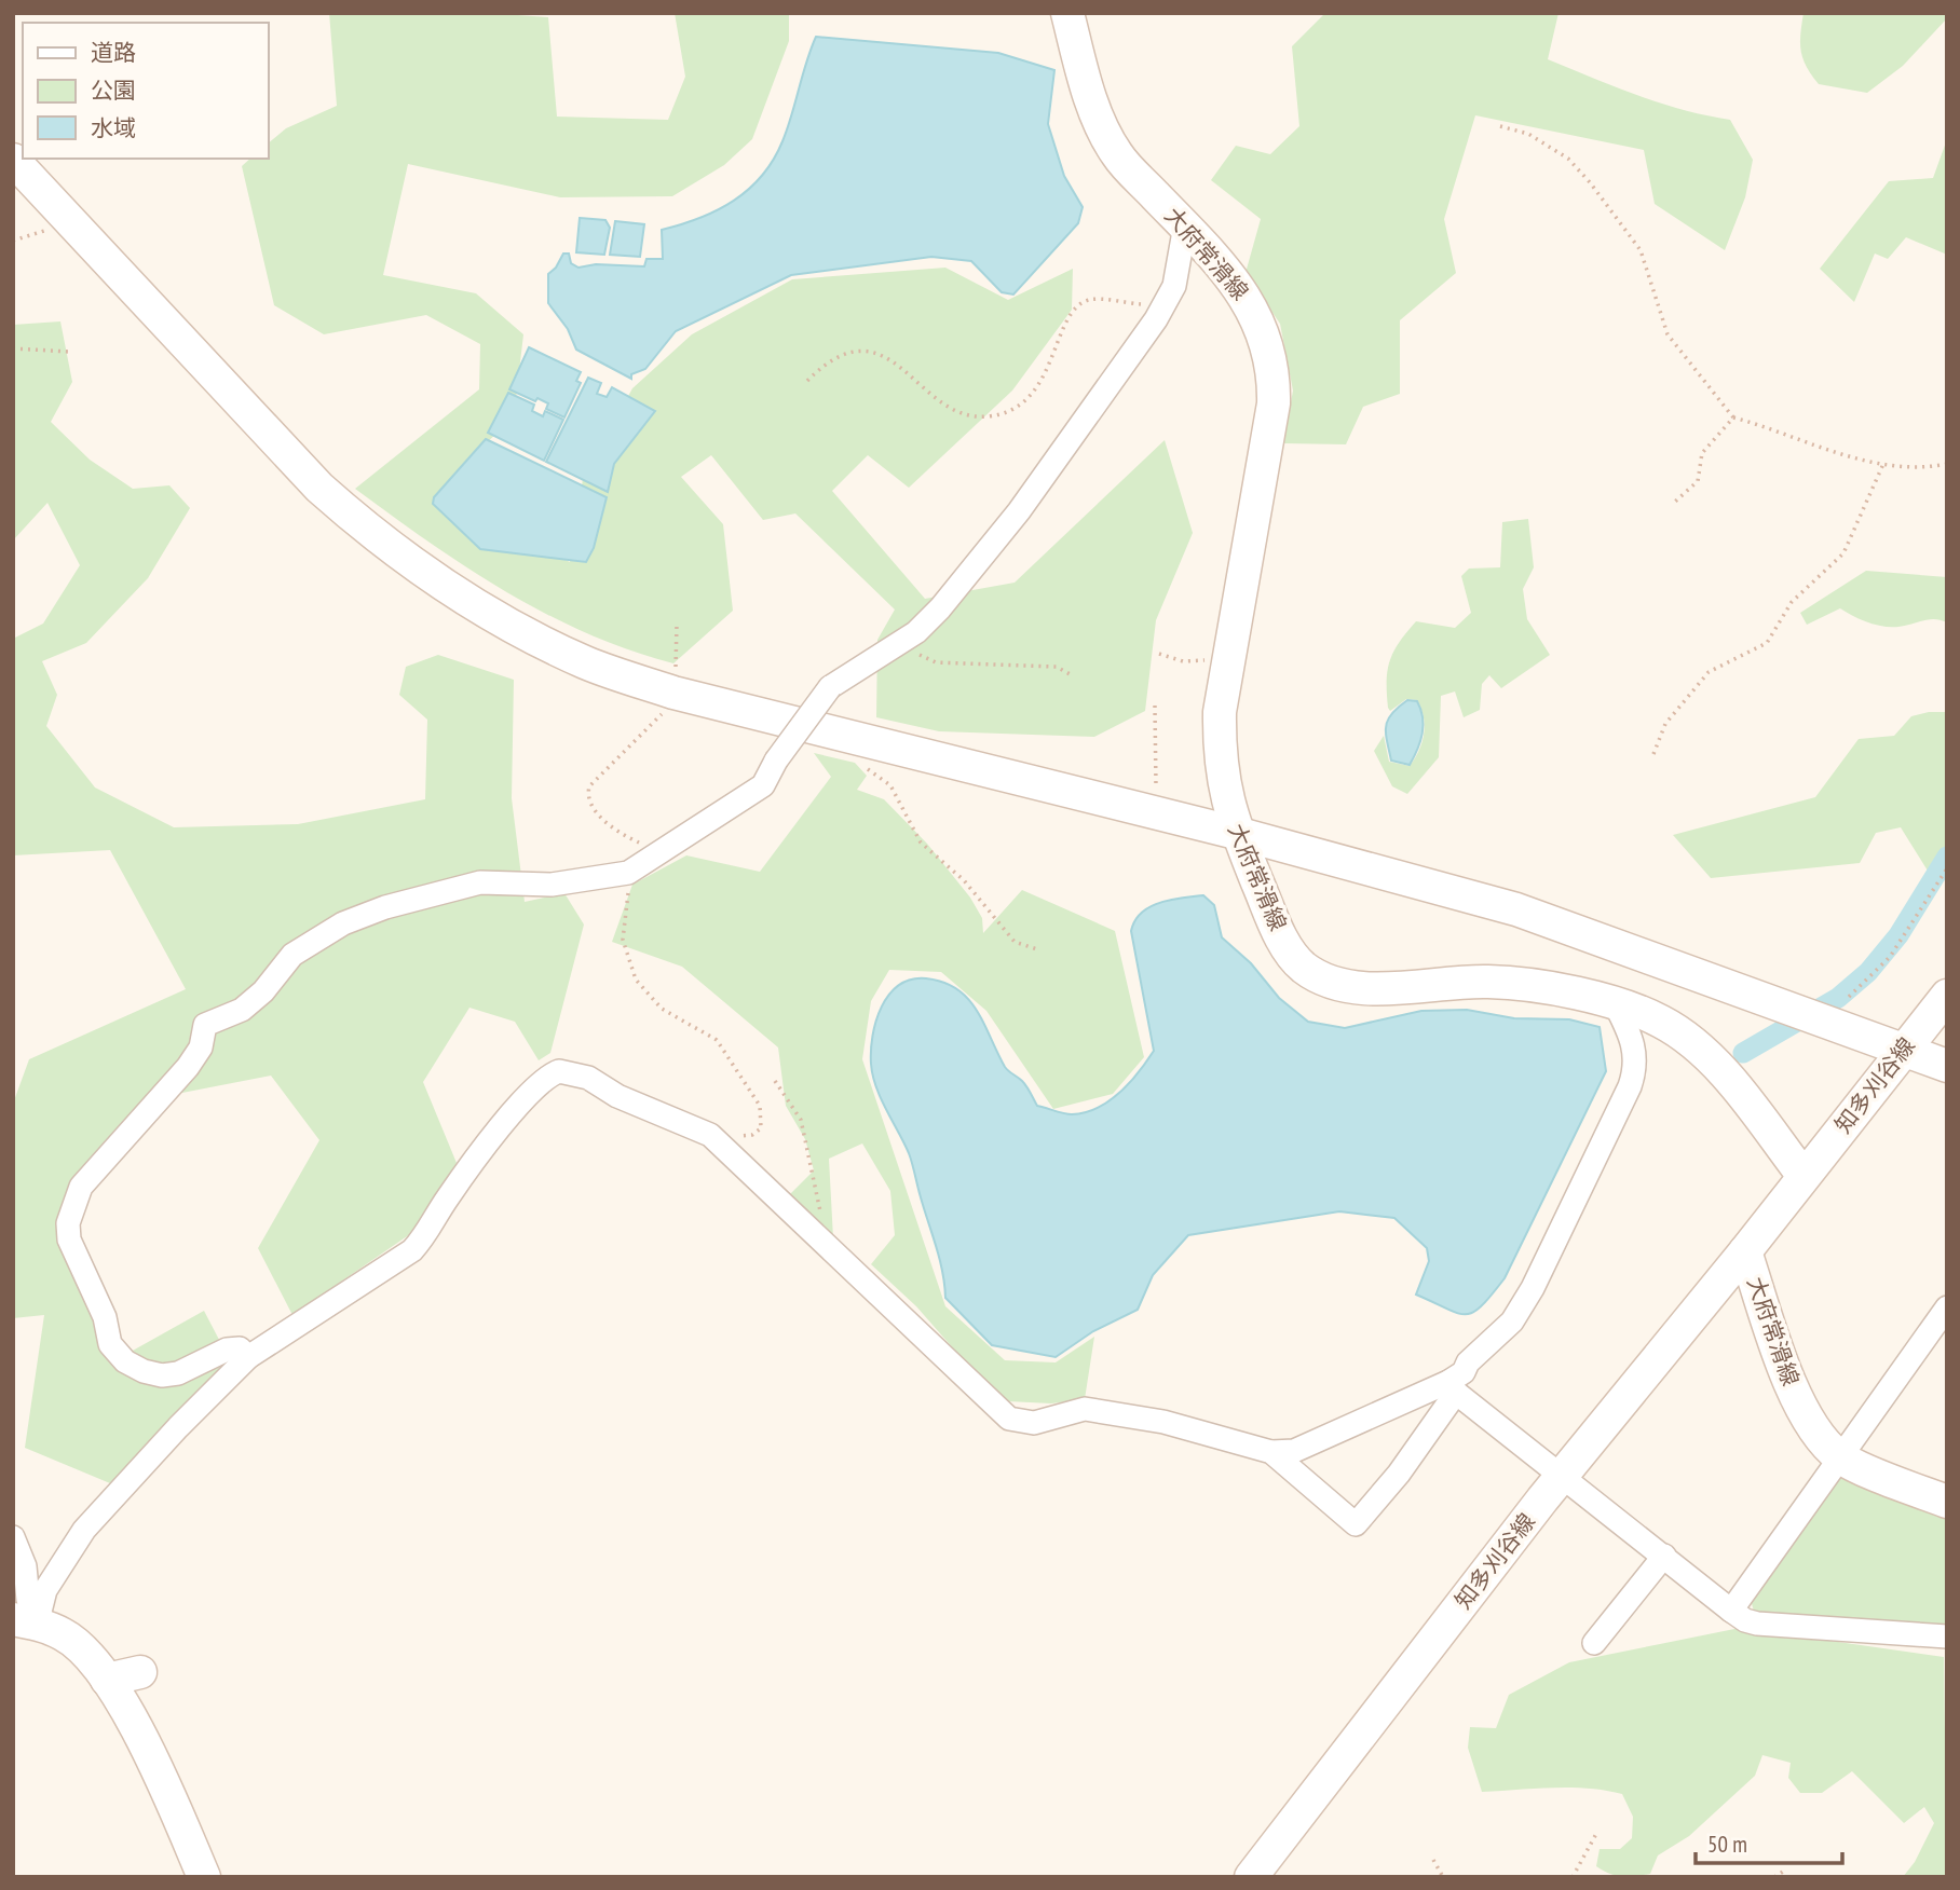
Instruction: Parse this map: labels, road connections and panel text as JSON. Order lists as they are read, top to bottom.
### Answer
{
  "streets": {
    "street": ["大府常滑線", "知多刈谷線"]
  },
  "crossings": [
    ["大府常滑線", "知多刈谷線"]
  ],
  "legend": ["道路", "公園", "水域"],
  "scale_bar": "50 m"
}
